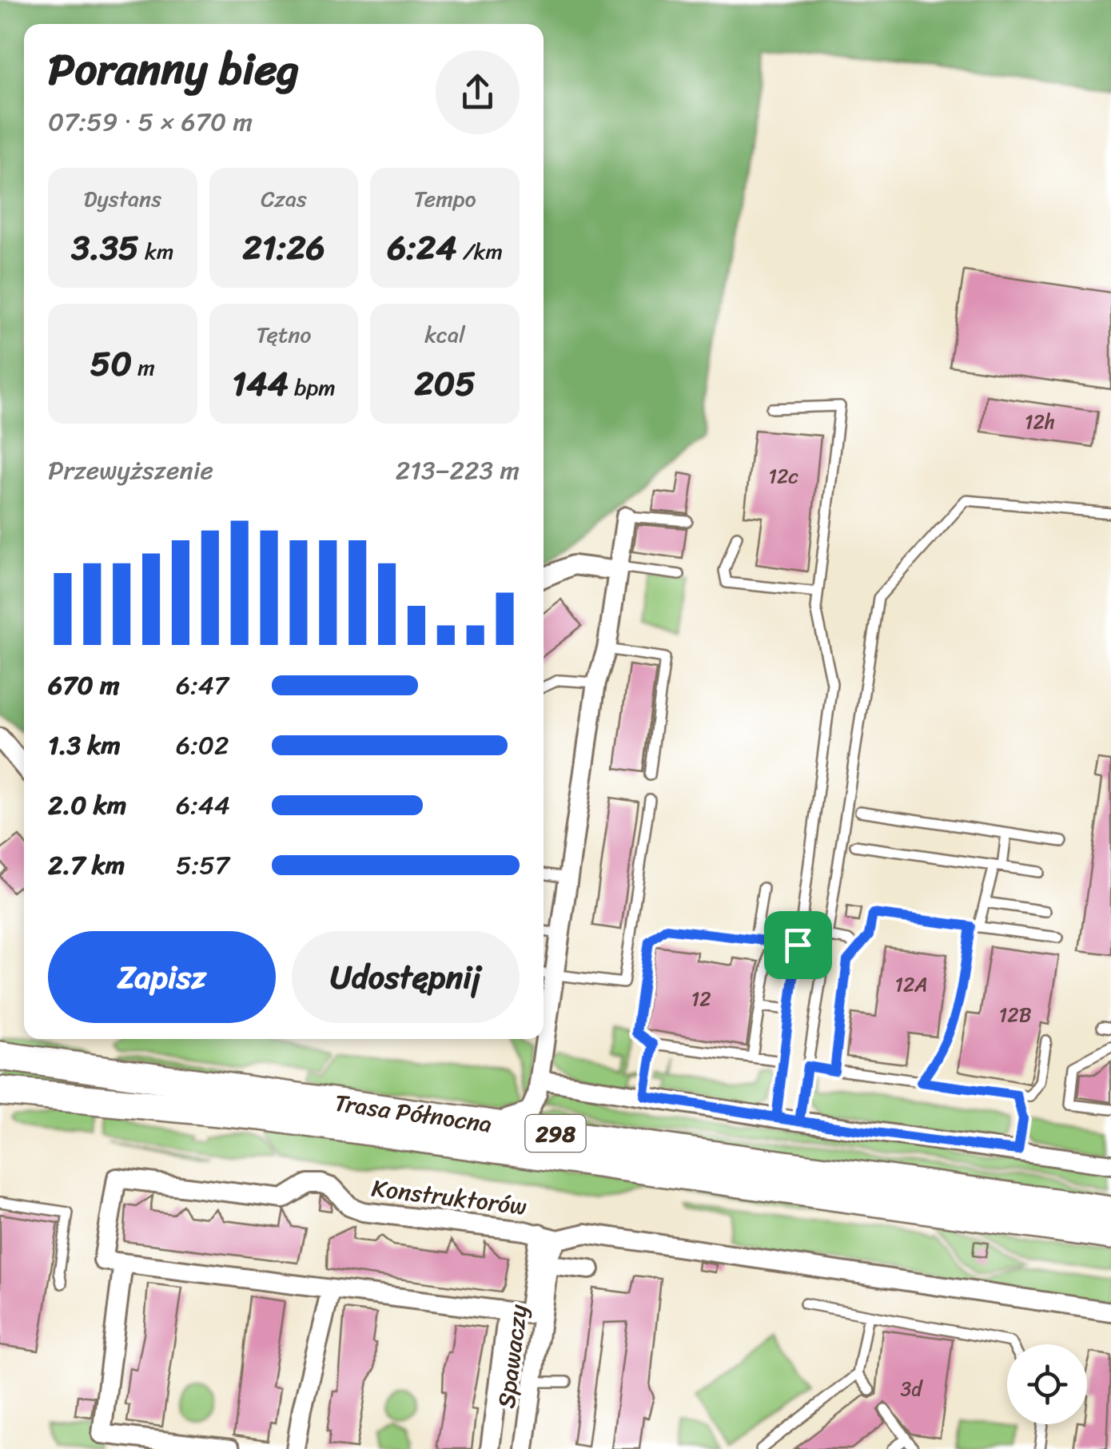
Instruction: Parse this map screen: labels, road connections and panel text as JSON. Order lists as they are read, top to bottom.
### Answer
{
  "streets": {
    "main road": ["Trasa Północna", "298"],
    "street": ["Konstruktorów", "Spawaczy"]
  },
  "crossings": [
    ["Konstruktorów", "Spawaczy"]
  ],
  "house_numbers": [
    "12h",
    "12c",
    "12A",
    "12",
    "12B",
    "3d"
  ],
  "page": {
    "heading": ["Poranny bieg", "07:59 · 5 × 670 m"],
    "stats": [
      ["Dystans", "3.35 km"],
      ["Czas", "21:26"],
      ["Tempo", "6:24 /km"],
      ["50 m"],
      ["Tętno", "144 bpm"],
      ["kcal", "205"]
    ],
    "chart": ["Przewyższenie", "213–223 m"],
    "list": [
      {
        "name": "670 m",
        "note": "6:47"
      },
      {
        "name": "1.3 km",
        "note": "6:02"
      },
      {
        "name": "2.0 km",
        "note": "6:44"
      },
      {
        "name": "2.7 km",
        "note": "5:57"
      }
    ],
    "buttons": ["Zapisz", "Udostępnij"]
  }
}
